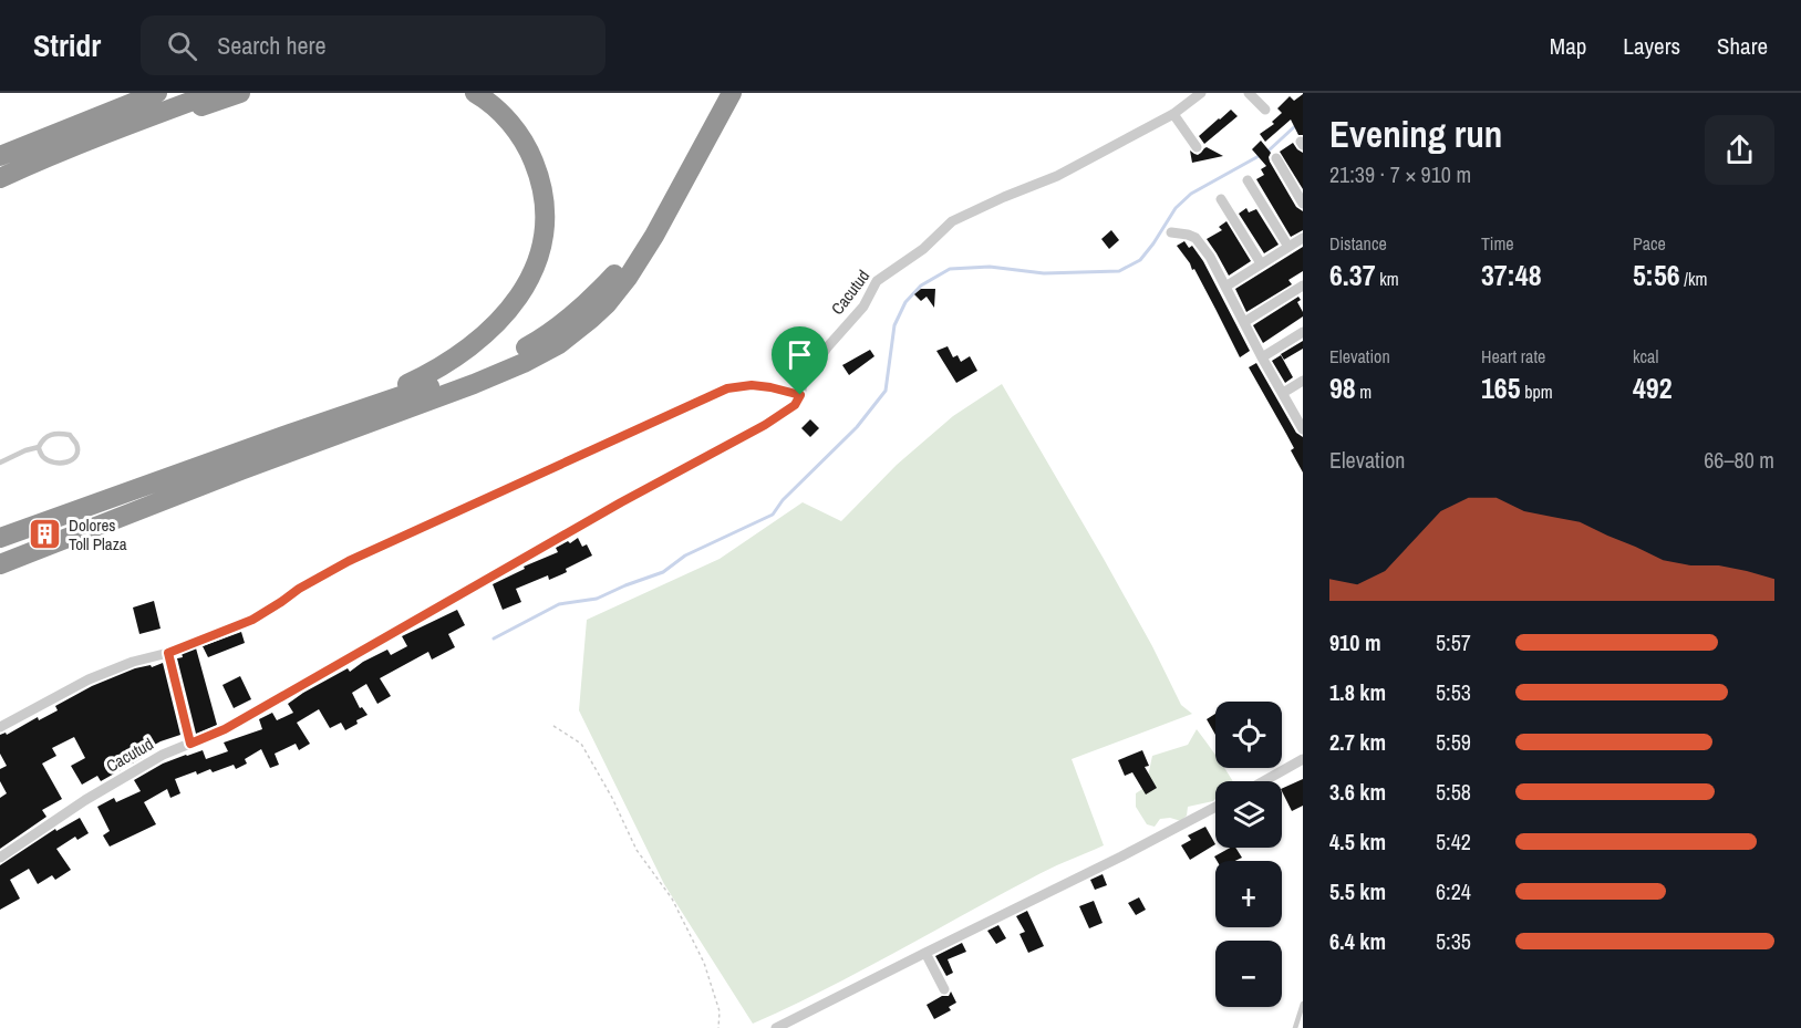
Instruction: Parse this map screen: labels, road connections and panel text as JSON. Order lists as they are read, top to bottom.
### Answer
{
  "streets": {
    "street": ["Cacutud"]
  },
  "places": {
    "building": ["Dolores Toll Plaza"]
  },
  "page": {
    "header": "Stridr",
    "search": "Search here",
    "nav": ["Map", "Layers", "Share"],
    "heading": ["Evening run", "21:39 · 7 × 910 m"],
    "stats": [
      ["Distance", "6.37 km"],
      ["Time", "37:48"],
      ["Pace", "5:56 /km"],
      ["Elevation", "98 m"],
      ["Heart rate", "165 bpm"],
      ["kcal", "492"]
    ],
    "chart": ["Elevation", "66–80 m"],
    "list": [
      {
        "name": "910 m",
        "note": "5:57"
      },
      {
        "name": "1.8 km",
        "note": "5:53"
      },
      {
        "name": "2.7 km",
        "note": "5:59"
      },
      {
        "name": "3.6 km",
        "note": "5:58"
      },
      {
        "name": "4.5 km",
        "note": "5:42"
      },
      {
        "name": "5.5 km",
        "note": "6:24"
      },
      {
        "name": "6.4 km",
        "note": "5:35"
      }
    ],
    "map_buttons": ["+", "−"]
  }
}
